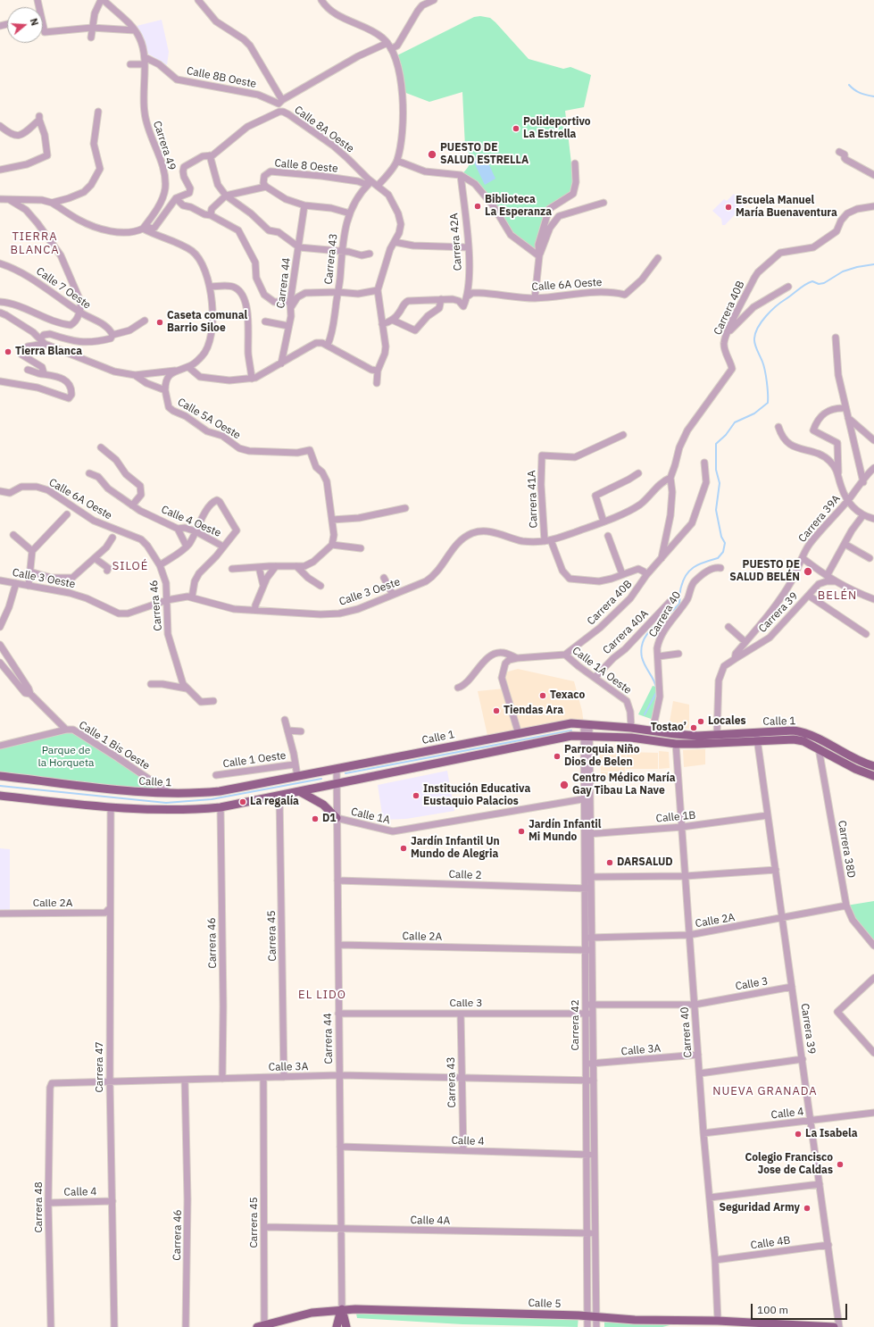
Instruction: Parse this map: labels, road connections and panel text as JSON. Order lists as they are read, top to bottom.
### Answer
{
  "streets": {
    "main road": ["Carrera 44", "Calle 1", "Calle 5"],
    "street": [
      "Calle 8B Oeste",
      "Calle 8A Oeste",
      "Carrera 49",
      "Calle 8 Oeste",
      "Carrera 42A",
      "Carrera 43",
      "Calle 6A Oeste",
      "Calle 7 Oeste",
      "Carrera 40B",
      "Calle 5A Oeste",
      "Carrera 41A",
      "Carrera 39A",
      "Calle 4 Oeste",
      "Calle 3 Oeste",
      "Carrera 46",
      "Carrera 39",
      "Carrera 40",
      "Carrera 40A",
      "Calle 1A Oeste",
      "Calle 1 Bis Oeste",
      "Calle 1 Oeste",
      "Calle 1A",
      "Calle 1B",
      "Carrera 38D",
      "Calle 2",
      "Calle 2A",
      "Carrera 45",
      "Calle 3",
      "Carrera 42",
      "Calle 3A",
      "Carrera 47",
      "Calle 4",
      "Carrera 48",
      "Calle 4A",
      "Calle 4B"
    ]
  },
  "crossings": [
    ["Calle 8B Oeste", "Carrera 49"],
    ["Calle 8A Oeste", "Carrera 49"],
    ["Calle 8A Oeste", "Calle 8 Oeste"],
    ["Calle 8A Oeste", "Carrera 43"],
    ["Calle 8 Oeste", "Carrera 43"],
    ["Carrera 42A", "Calle 6A Oeste"],
    ["Carrera 43", "Calle 3"],
    ["Carrera 43", "Calle 3A"],
    ["Carrera 43", "Calle 4"],
    ["Carrera 44", "Calle 1"],
    ["Carrera 44", "Calle 1A"],
    ["Carrera 44", "Calle 2"],
    ["Carrera 44", "Calle 2A"],
    ["Carrera 44", "Calle 3"],
    ["Carrera 44", "Calle 3A"],
    ["Carrera 44", "Calle 4"],
    ["Carrera 44", "Calle 4A"],
    ["Carrera 44", "Calle 5"],
    ["Calle 6A Oeste", "Carrera 46"],
    ["Carrera 40B", "Carrera 41A"],
    ["Carrera 40B", "Calle 3 Oeste"],
    ["Carrera 40B", "Calle 1A Oeste"],
    ["Carrera 41A", "Calle 3 Oeste"],
    ["Carrera 39A", "Carrera 39"],
    ["Carrera 39A", "Calle 1"],
    ["Calle 4 Oeste", "Carrera 46"],
    ["Calle 3 Oeste", "Carrera 46"],
    ["Carrera 46", "Calle 1"],
    ["Carrera 46", "Calle 3A"],
    ["Carrera 39", "Calle 1"],
    ["Carrera 39", "Calle 1B"],
    ["Carrera 39", "Calle 2A"],
    ["Carrera 39", "Calle 3"],
    ["Carrera 39", "Calle 4"],
    ["Carrera 39", "Calle 4B"],
    ["Carrera 40", "Calle 1"],
    ["Carrera 40", "Calle 1B"],
    ["Carrera 40", "Calle 2A"],
    ["Carrera 40", "Calle 3"],
    ["Carrera 40", "Calle 3A"],
    ["Carrera 40", "Calle 4"],
    ["Carrera 40", "Calle 4B"],
    ["Carrera 40", "Calle 5"],
    ["Carrera 40A", "Calle 1A Oeste"],
    ["Calle 1A Oeste", "Calle 1"],
    ["Calle 1", "Calle 1 Bis Oeste"],
    ["Calle 1", "Carrera 38D"],
    ["Calle 1", "Carrera 45"],
    ["Calle 1", "Carrera 42"],
    ["Calle 1", "Carrera 47"],
    ["Calle 1A", "Carrera 42"],
    ["Calle 1B", "Carrera 42"],
    ["Carrera 38D", "Calle 2A"],
    ["Calle 2", "Carrera 42"],
    ["Calle 2A", "Carrera 42"],
    ["Calle 2A", "Carrera 47"],
    ["Carrera 45", "Calle 3A"],
    ["Carrera 45", "Calle 4A"],
    ["Carrera 45", "Calle 5"],
    ["Calle 3", "Carrera 42"],
    ["Carrera 42", "Calle 3A"],
    ["Carrera 42", "Calle 4"],
    ["Carrera 42", "Calle 4A"],
    ["Carrera 42", "Calle 5"],
    ["Calle 3A", "Carrera 47"],
    ["Calle 3A", "Carrera 48"],
    ["Carrera 47", "Calle 4"],
    ["Calle 4", "Carrera 48"]
  ],
  "districts": [
    "TIERRA BLANCA",
    "SILOÉ",
    "BELÉN",
    "EL LIDO",
    "NUEVA GRANADA"
  ],
  "parks": ["Parque de la Horqueta"],
  "places": [
    "Polideportivo La Estrella",
    "PUESTO DE SALUD ESTRELLA",
    "Biblioteca La Esperanza",
    "Escuela Manuel María Buenaventura",
    "Caseta comunal Barrio Siloe",
    "Tierra Blanca",
    "PUESTO DE SALUD BELÉN",
    "Texaco",
    "Tiendas Ara",
    "Locales",
    "Tostao’",
    "Parroquia Niño Dios de Belen",
    "Centro Médico María Gay Tibau La Nave",
    "Institución Educativa Eustaquio Palacios",
    "La regalía",
    "D1",
    "Jardín Infantil Mi Mundo",
    "Jardín Infantil Un Mundo de Alegria",
    "DARSALUD",
    "La Isabela",
    "Colegio Francisco Jose de Caldas",
    "Seguridad Army"
  ],
  "scale_bar": "100 m",
  "north": "right"
}
